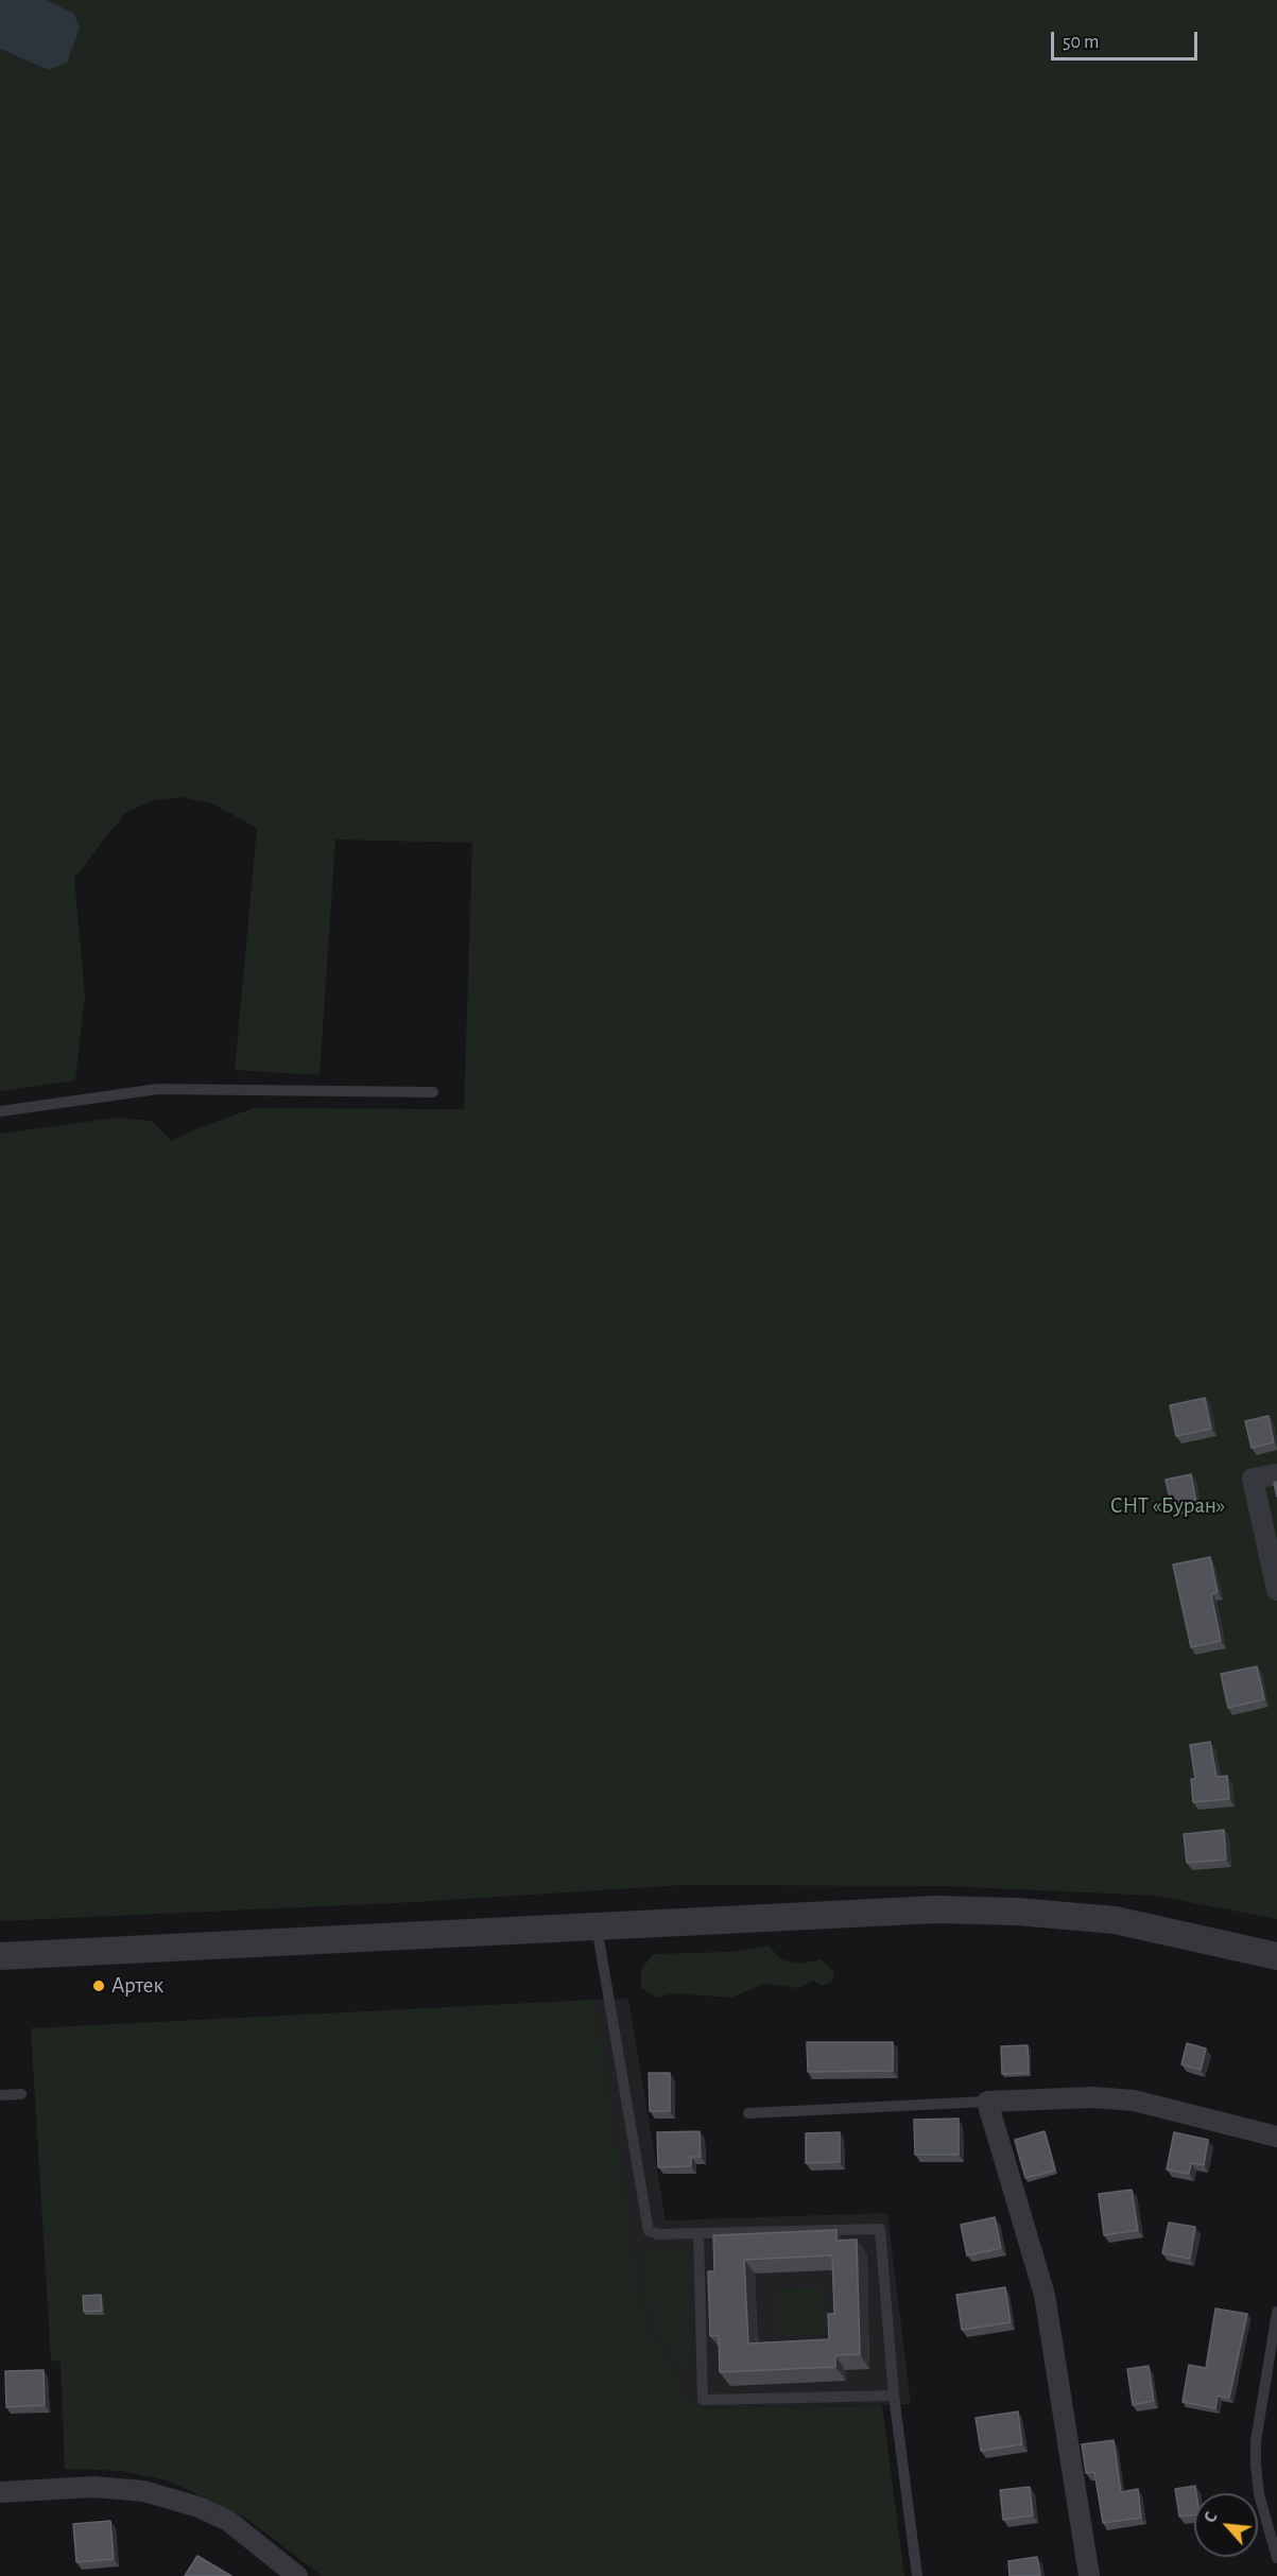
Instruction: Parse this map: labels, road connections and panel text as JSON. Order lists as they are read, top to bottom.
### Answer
{
  "parks": ["СНТ «Буран»"],
  "places": ["Артек"],
  "scale_bar": "50 m",
  "north": "top left"
}
